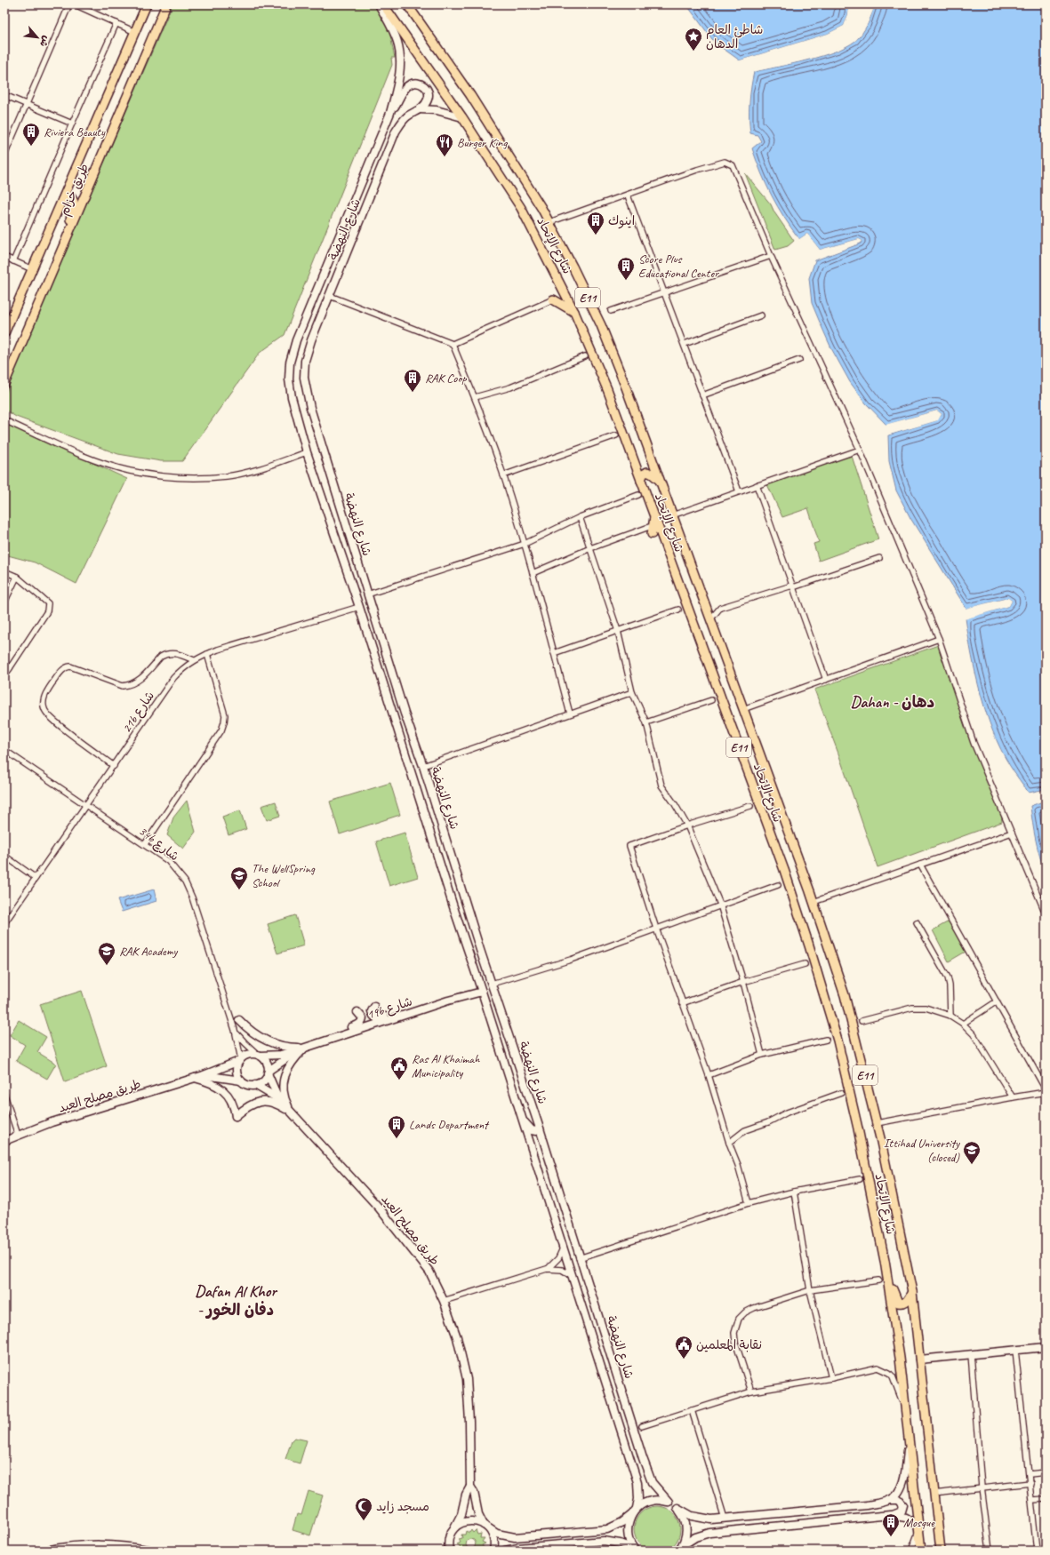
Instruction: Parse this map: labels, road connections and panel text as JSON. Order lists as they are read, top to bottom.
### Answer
{
  "streets": {
    "main road": [
      "طريق خزام",
      "شارع النهضة",
      "شارع الإتحاد",
      "E11",
      "19b شارع",
      "طريق مصلح العيد"
    ],
    "street": ["21b شارع", "34b شارع"]
  },
  "crossings": [
    ["شارع النهضة", "21b شارع"],
    ["شارع النهضة", "19b شارع"],
    ["21b شارع", "34b شارع"],
    ["34b شارع", "19b شارع"],
    ["34b شارع", "طريق مصلح العيد"],
    ["19b شارع", "طريق مصلح العيد"]
  ],
  "districts": ["Dahan - دهان", "Dafan Al Khor - دفان الخور"],
  "places": {
    "place": ["شاطئ العام الدهان"],
    "building": [
      "Riviera Beauty",
      "اينوك",
      "Score Plus Educational Center",
      "RAK Coop",
      "Lands Department",
      "Mosque"
    ],
    "restaurant": ["Burger King"],
    "school or university": ["The WellSpring School", "RAK Academy", "Ittihad University (closed)"],
    "public building": ["Ras Al Khaimah Municipality", "نقابة المعلمين"],
    "mosque": ["مسجد زايد"]
  },
  "north": "bottom right"
}
